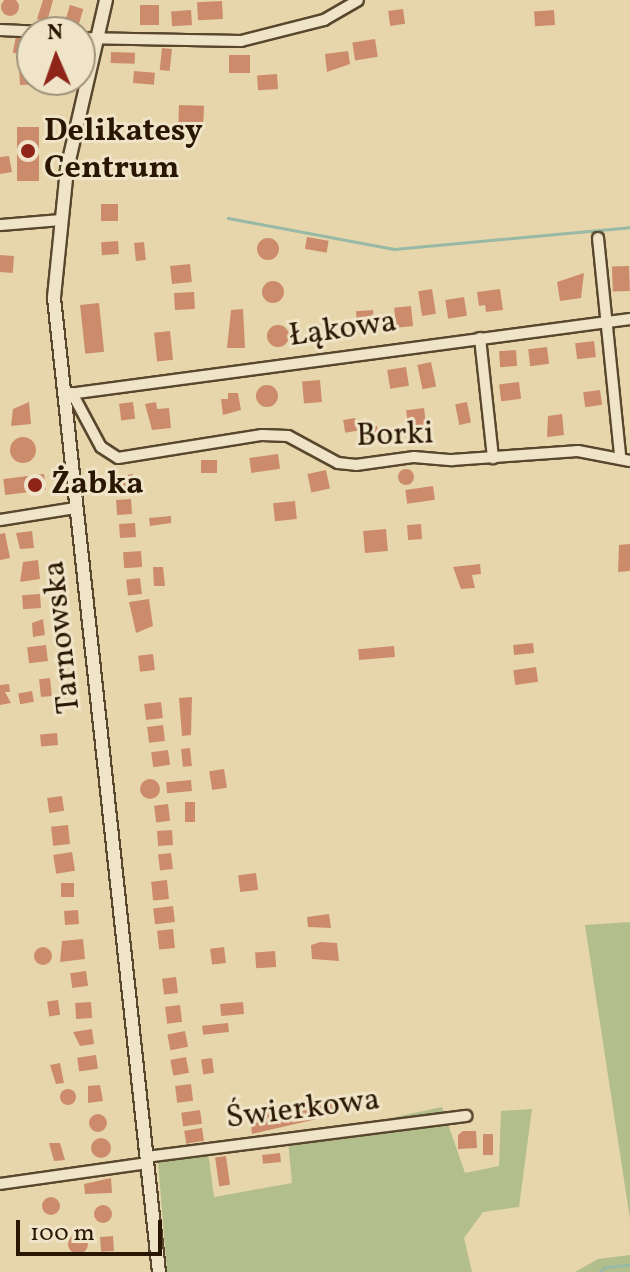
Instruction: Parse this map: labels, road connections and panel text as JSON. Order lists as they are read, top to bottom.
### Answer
{
  "streets": {
    "street": [
      "Łąkowa",
      "Borki",
      "Tarnowska",
      "Świerkowa"
    ]
  },
  "crossings": [
    ["Łąkowa", "Borki"],
    ["Łąkowa", "Tarnowska"],
    ["Borki", "Tarnowska"],
    ["Tarnowska", "Świerkowa"]
  ],
  "places": ["Delikatesy Centrum", "Żabka"],
  "scale_bar": "100 m",
  "north": "top"
}
